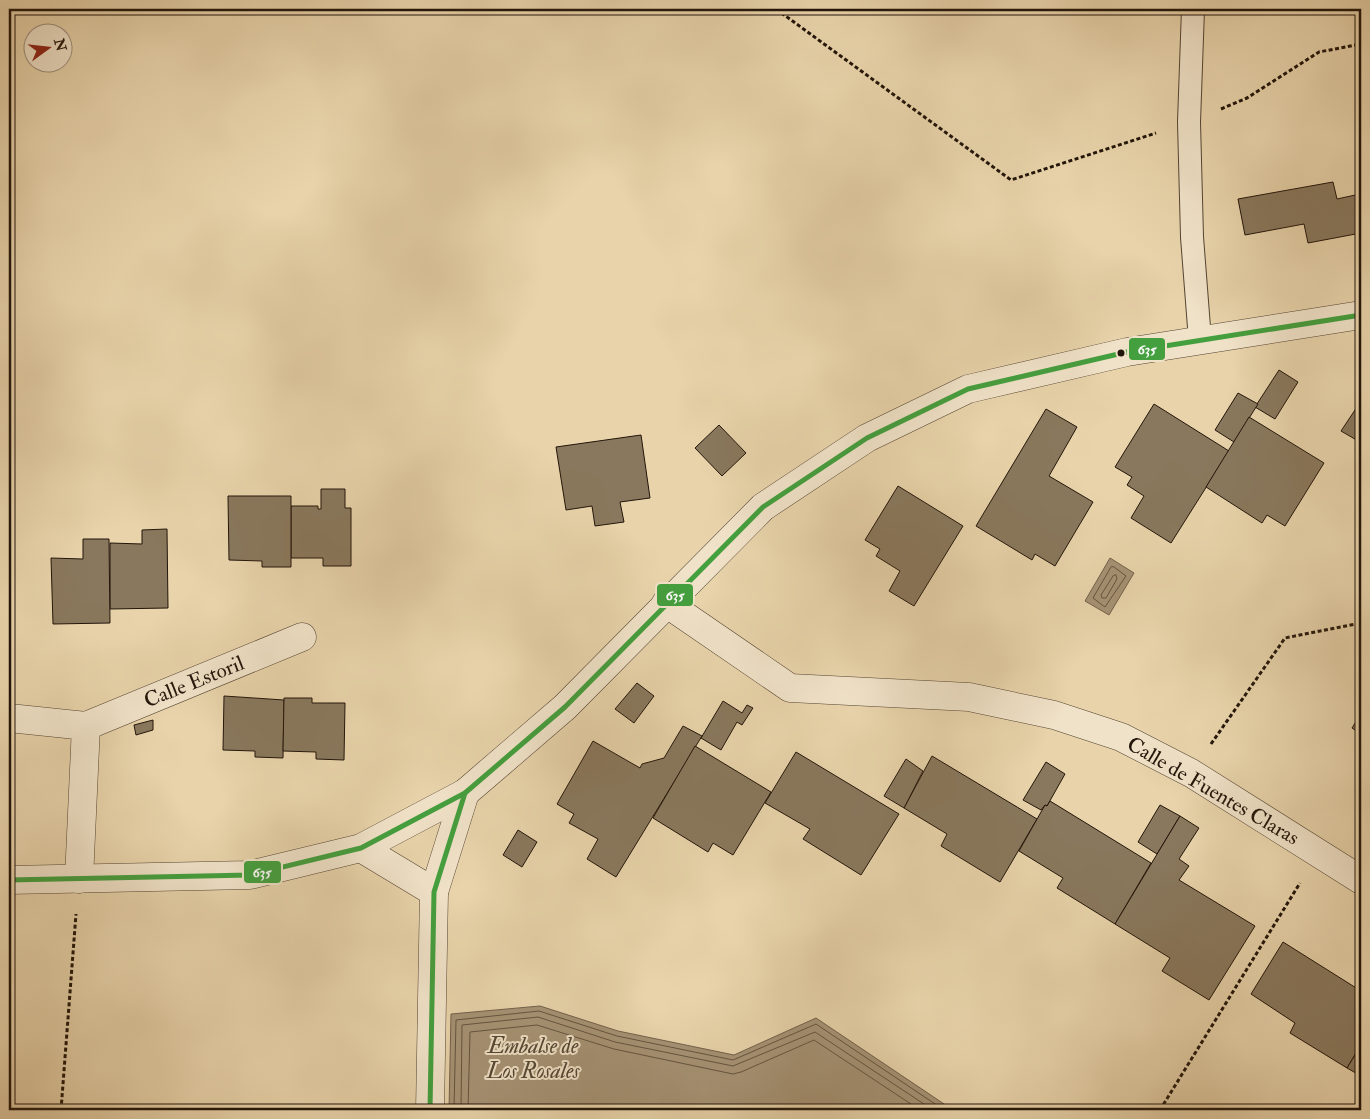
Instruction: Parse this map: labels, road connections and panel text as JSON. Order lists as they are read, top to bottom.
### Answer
{
  "streets": {
    "street": ["Calle Estoril", "Calle de Fuentes Claras"]
  },
  "water": ["Embalse de Los Rosales"],
  "lines": ["transit line 635"],
  "north": "right"
}
